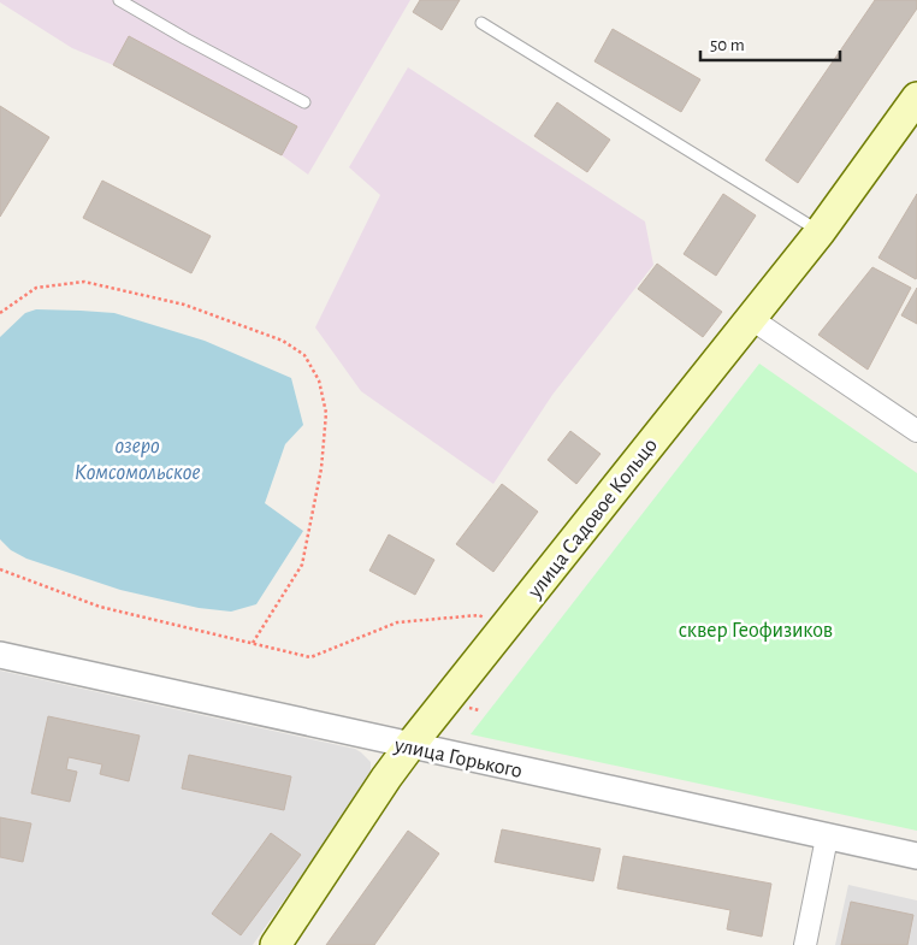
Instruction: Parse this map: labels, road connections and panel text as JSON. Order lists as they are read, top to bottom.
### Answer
{
  "streets": {
    "main road": ["улица Садовое Кольцо"],
    "street": ["улица Горького"]
  },
  "crossings": [
    ["улица Садовое Кольцо", "улица Горького"]
  ],
  "water": ["озеро Комсомольское"],
  "parks": ["cквер Геофизиков"],
  "scale_bar": "50 m"
}
